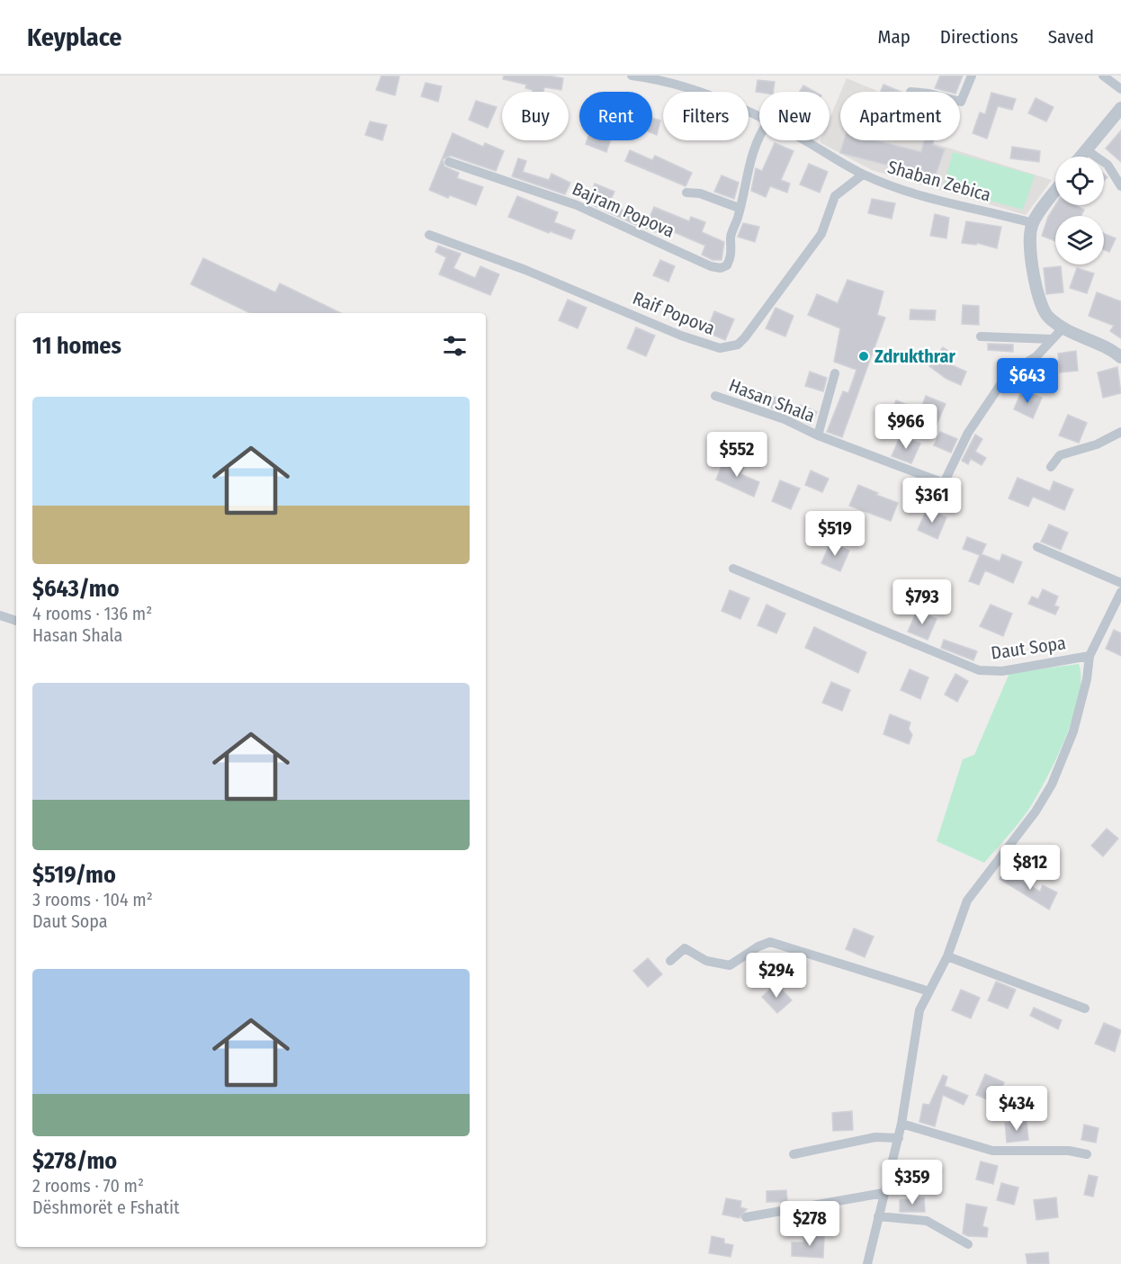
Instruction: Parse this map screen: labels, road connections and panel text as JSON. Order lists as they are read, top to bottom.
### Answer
{
  "streets": {
    "street": [
      "Shaban Zebica",
      "Bajram Popova",
      "Raif Popova",
      "Hasan Shala",
      "Daut Sopa"
    ]
  },
  "crossings": [
    ["Shaban Zebica", "Raif Popova"]
  ],
  "places": ["Zdrukthrar"],
  "page": {
    "header": "Keyplace",
    "nav": ["Map", "Directions", "Saved"],
    "chip": [
      "Buy",
      "Rent",
      "Filters",
      "New",
      "Apartment"
    ],
    "heading": "11 homes",
    "price": [
      "$643",
      "$966",
      "$552",
      "$361",
      "$519",
      "$793",
      "$812",
      "$294",
      "$434",
      "$359",
      "$278"
    ],
    "list": [
      {
        "name": "$643/mo",
        "note": "4 rooms · 136 m² · Hasan Shala"
      },
      {
        "name": "$519/mo",
        "note": "3 rooms · 104 m² · Daut Sopa"
      },
      {
        "name": "$278/mo",
        "note": "2 rooms · 70 m² · Dëshmorët e Fshatit"
      }
    ]
  }
}
